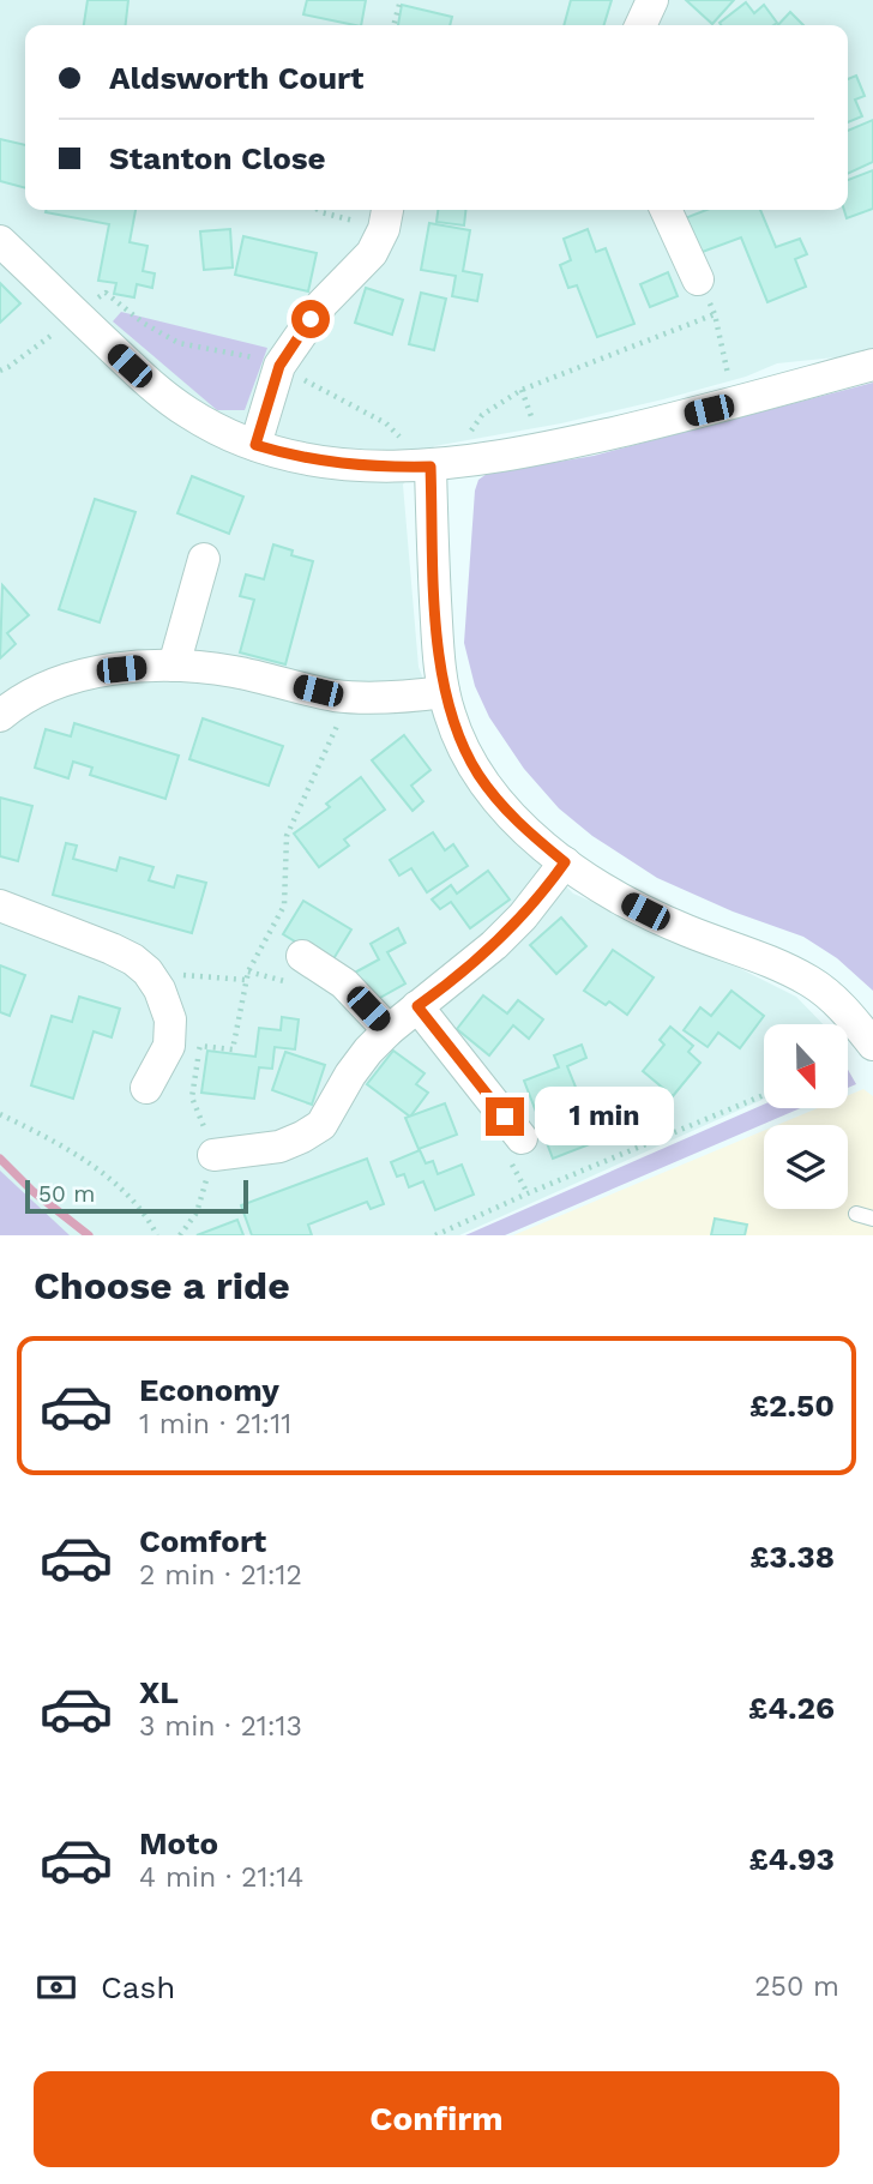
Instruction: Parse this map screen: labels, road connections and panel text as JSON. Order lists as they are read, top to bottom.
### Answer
{
  "scale_bar": "50 m",
  "north": "bottom",
  "page": {
    "banner": ["Aldsworth Court", "Stanton Close"],
    "bubble": "1 min",
    "scale": "50 m",
    "heading": "Choose a ride",
    "list": [
      {
        "name": "Economy",
        "note": "1 min · 21:11",
        "value": "£2.50"
      },
      {
        "name": "Comfort",
        "note": "2 min · 21:12",
        "value": "£3.38"
      },
      {
        "name": "XL",
        "note": "3 min · 21:13",
        "value": "£4.26"
      },
      {
        "name": "Moto",
        "note": "4 min · 21:14",
        "value": "£4.93"
      }
    ],
    "pay": ["Cash", "250 m"],
    "buttons": "Confirm"
  }
}
